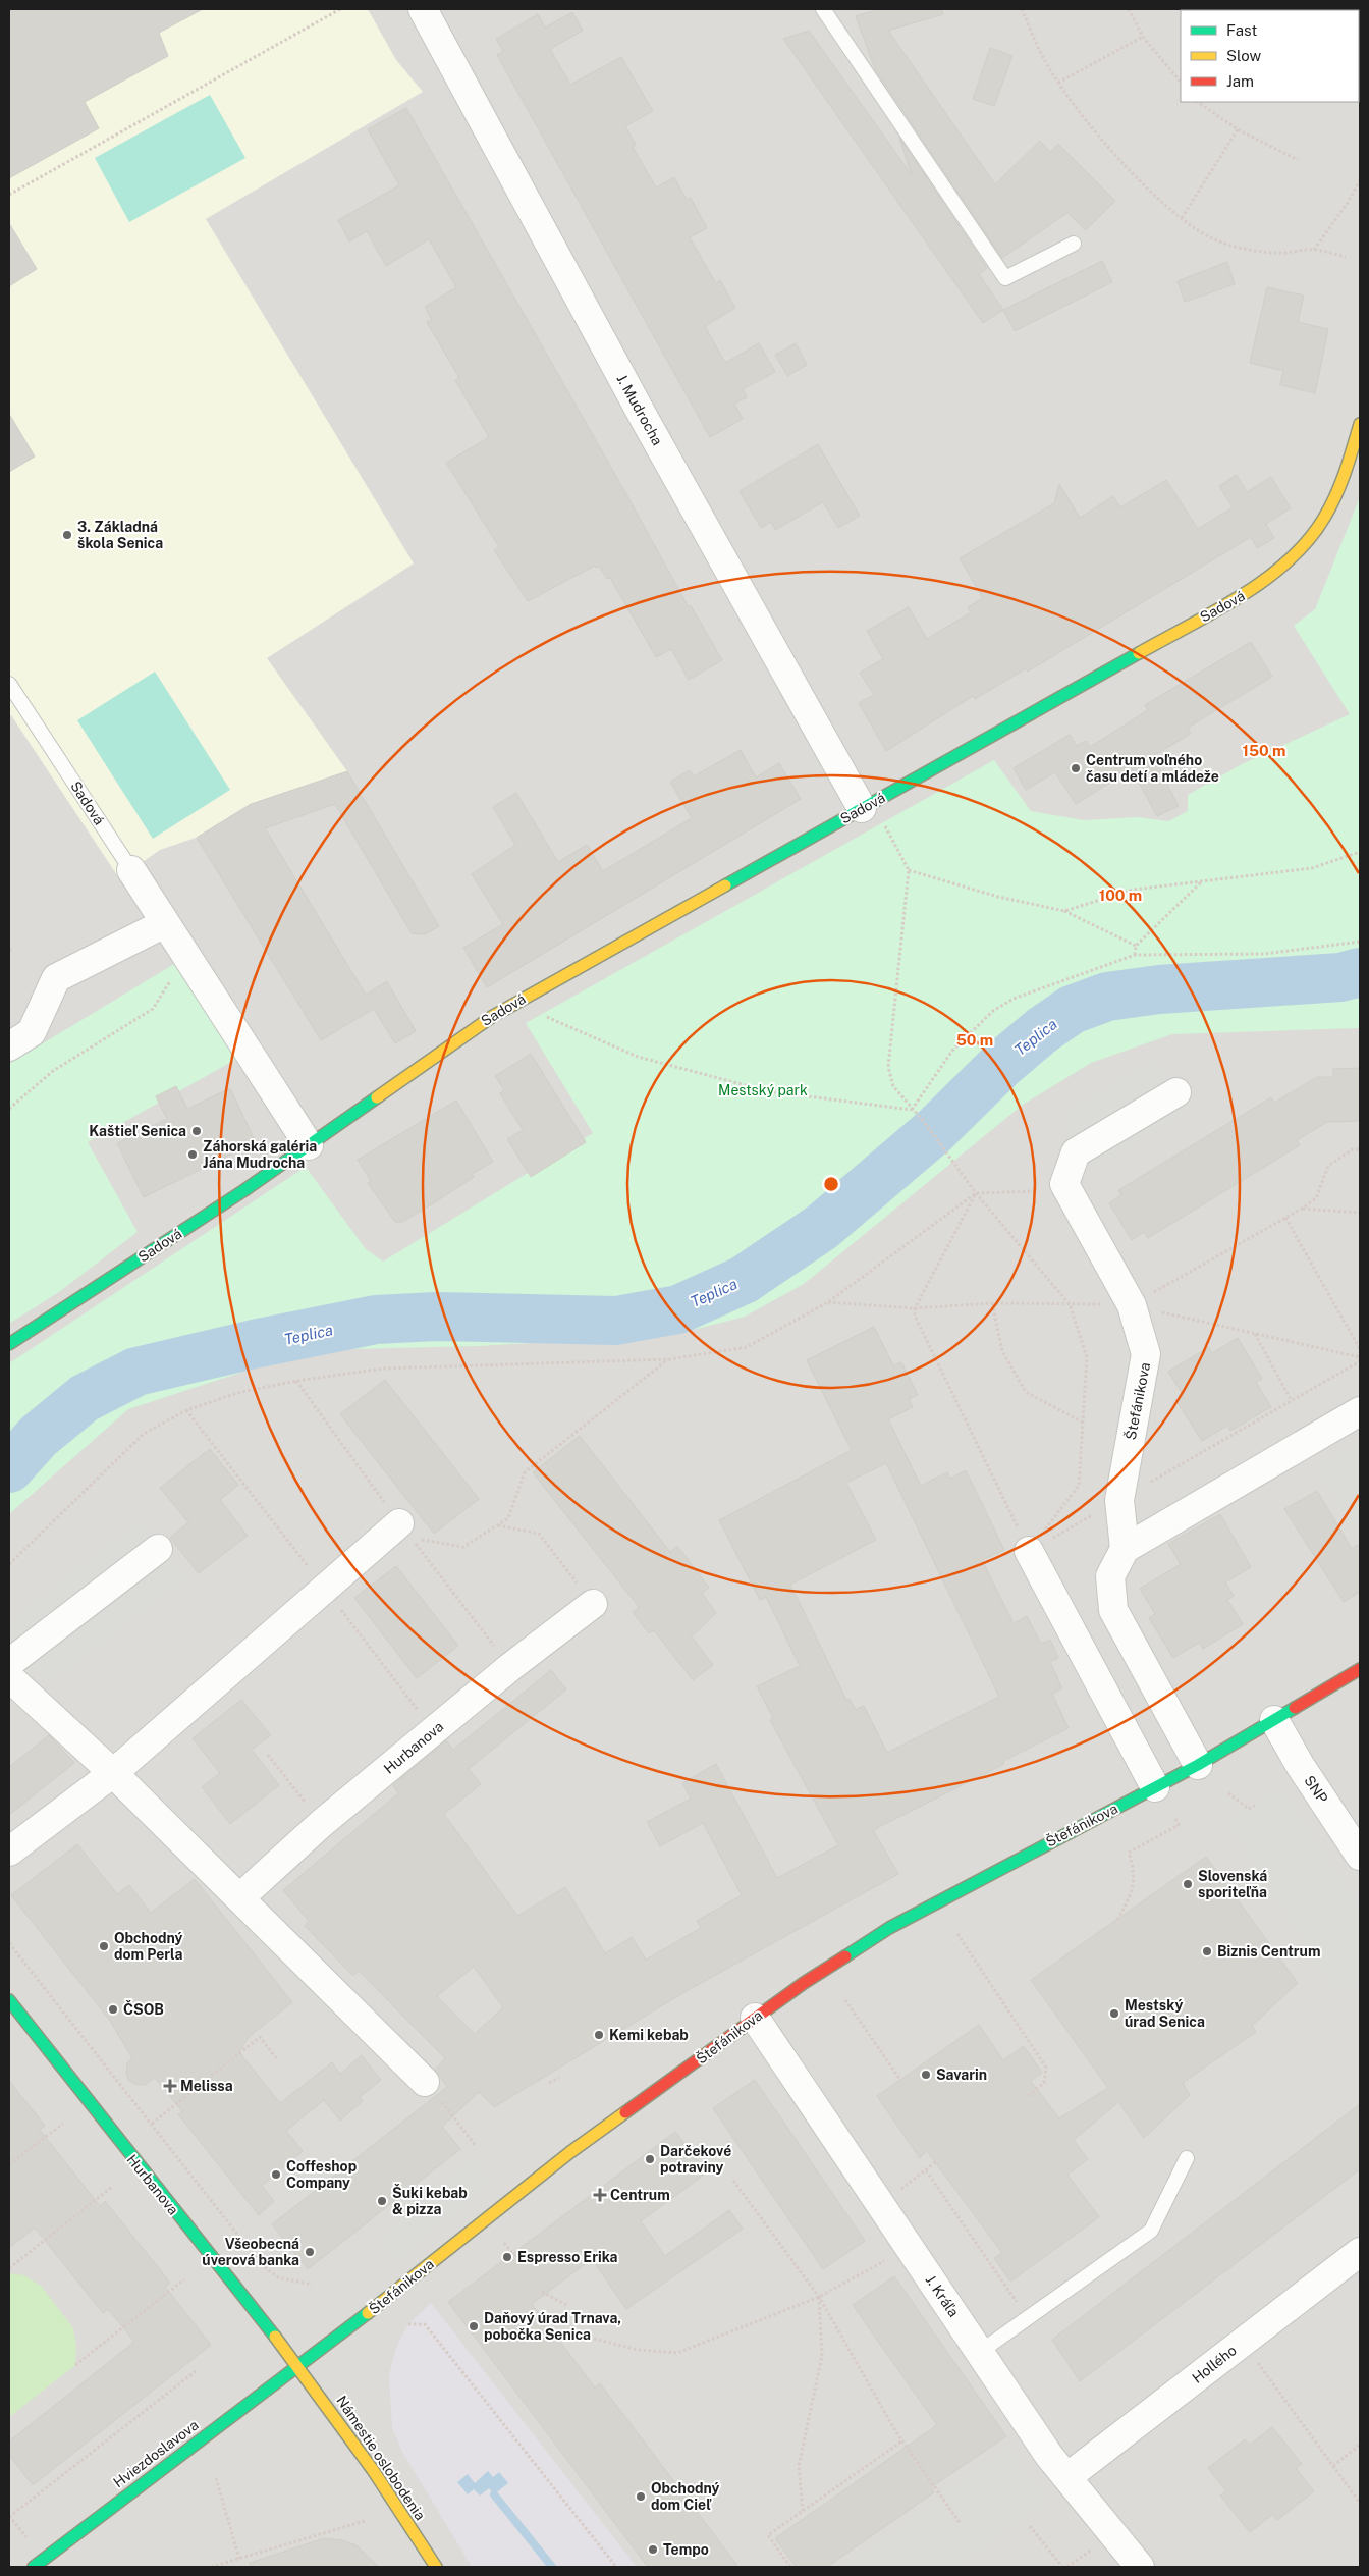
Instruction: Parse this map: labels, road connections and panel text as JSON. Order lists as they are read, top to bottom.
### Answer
{
  "streets": {
    "street": [
      "J. Mudrocha",
      "Sadová",
      "Štefánikova",
      "Hurbanova",
      "SNP",
      "J. Kráľa",
      "Hollého",
      "Hviezdoslavova",
      "Námestie oslobodenia"
    ]
  },
  "crossings": [
    ["J. Mudrocha", "Sadová"],
    ["Štefánikova", "Hurbanova"],
    ["Štefánikova", "SNP"],
    ["Štefánikova", "J. Kráľa"],
    ["Štefánikova", "Hviezdoslavova"],
    ["Štefánikova", "Námestie oslobodenia"],
    ["Hurbanova", "Hviezdoslavova"],
    ["Hurbanova", "Námestie oslobodenia"],
    ["J. Kráľa", "Hollého"],
    ["Hviezdoslavova", "Námestie oslobodenia"]
  ],
  "water": ["Teplica"],
  "parks": ["Mestský park"],
  "places": {
    "other": [
      "3. Základná škola Senica",
      "Centrum voľného času detí a mládeže",
      "Kaštieľ Senica",
      "Záhorská galéria Jána Mudrocha",
      "Slovenská sporiteľňa",
      "Obchodný dom Perla",
      "Biznis Centrum",
      "ČSOB",
      "Mestský úrad Senica",
      "Kemi kebab",
      "Savarin",
      "Darčekové potraviny",
      "Coffeshop Company",
      "Šuki kebab & pizza",
      "Všeobecná úverová banka",
      "Espresso Erika",
      "Daňový úrad Trnava, pobočka Senica",
      "Obchodný dom Cieľ",
      "Tempo"
    ],
    "health": ["Melissa", "Centrum"]
  },
  "legend": ["Fast", "Slow", "Jam"],
  "rings": ["150 m", "100 m", "50 m"]
}
